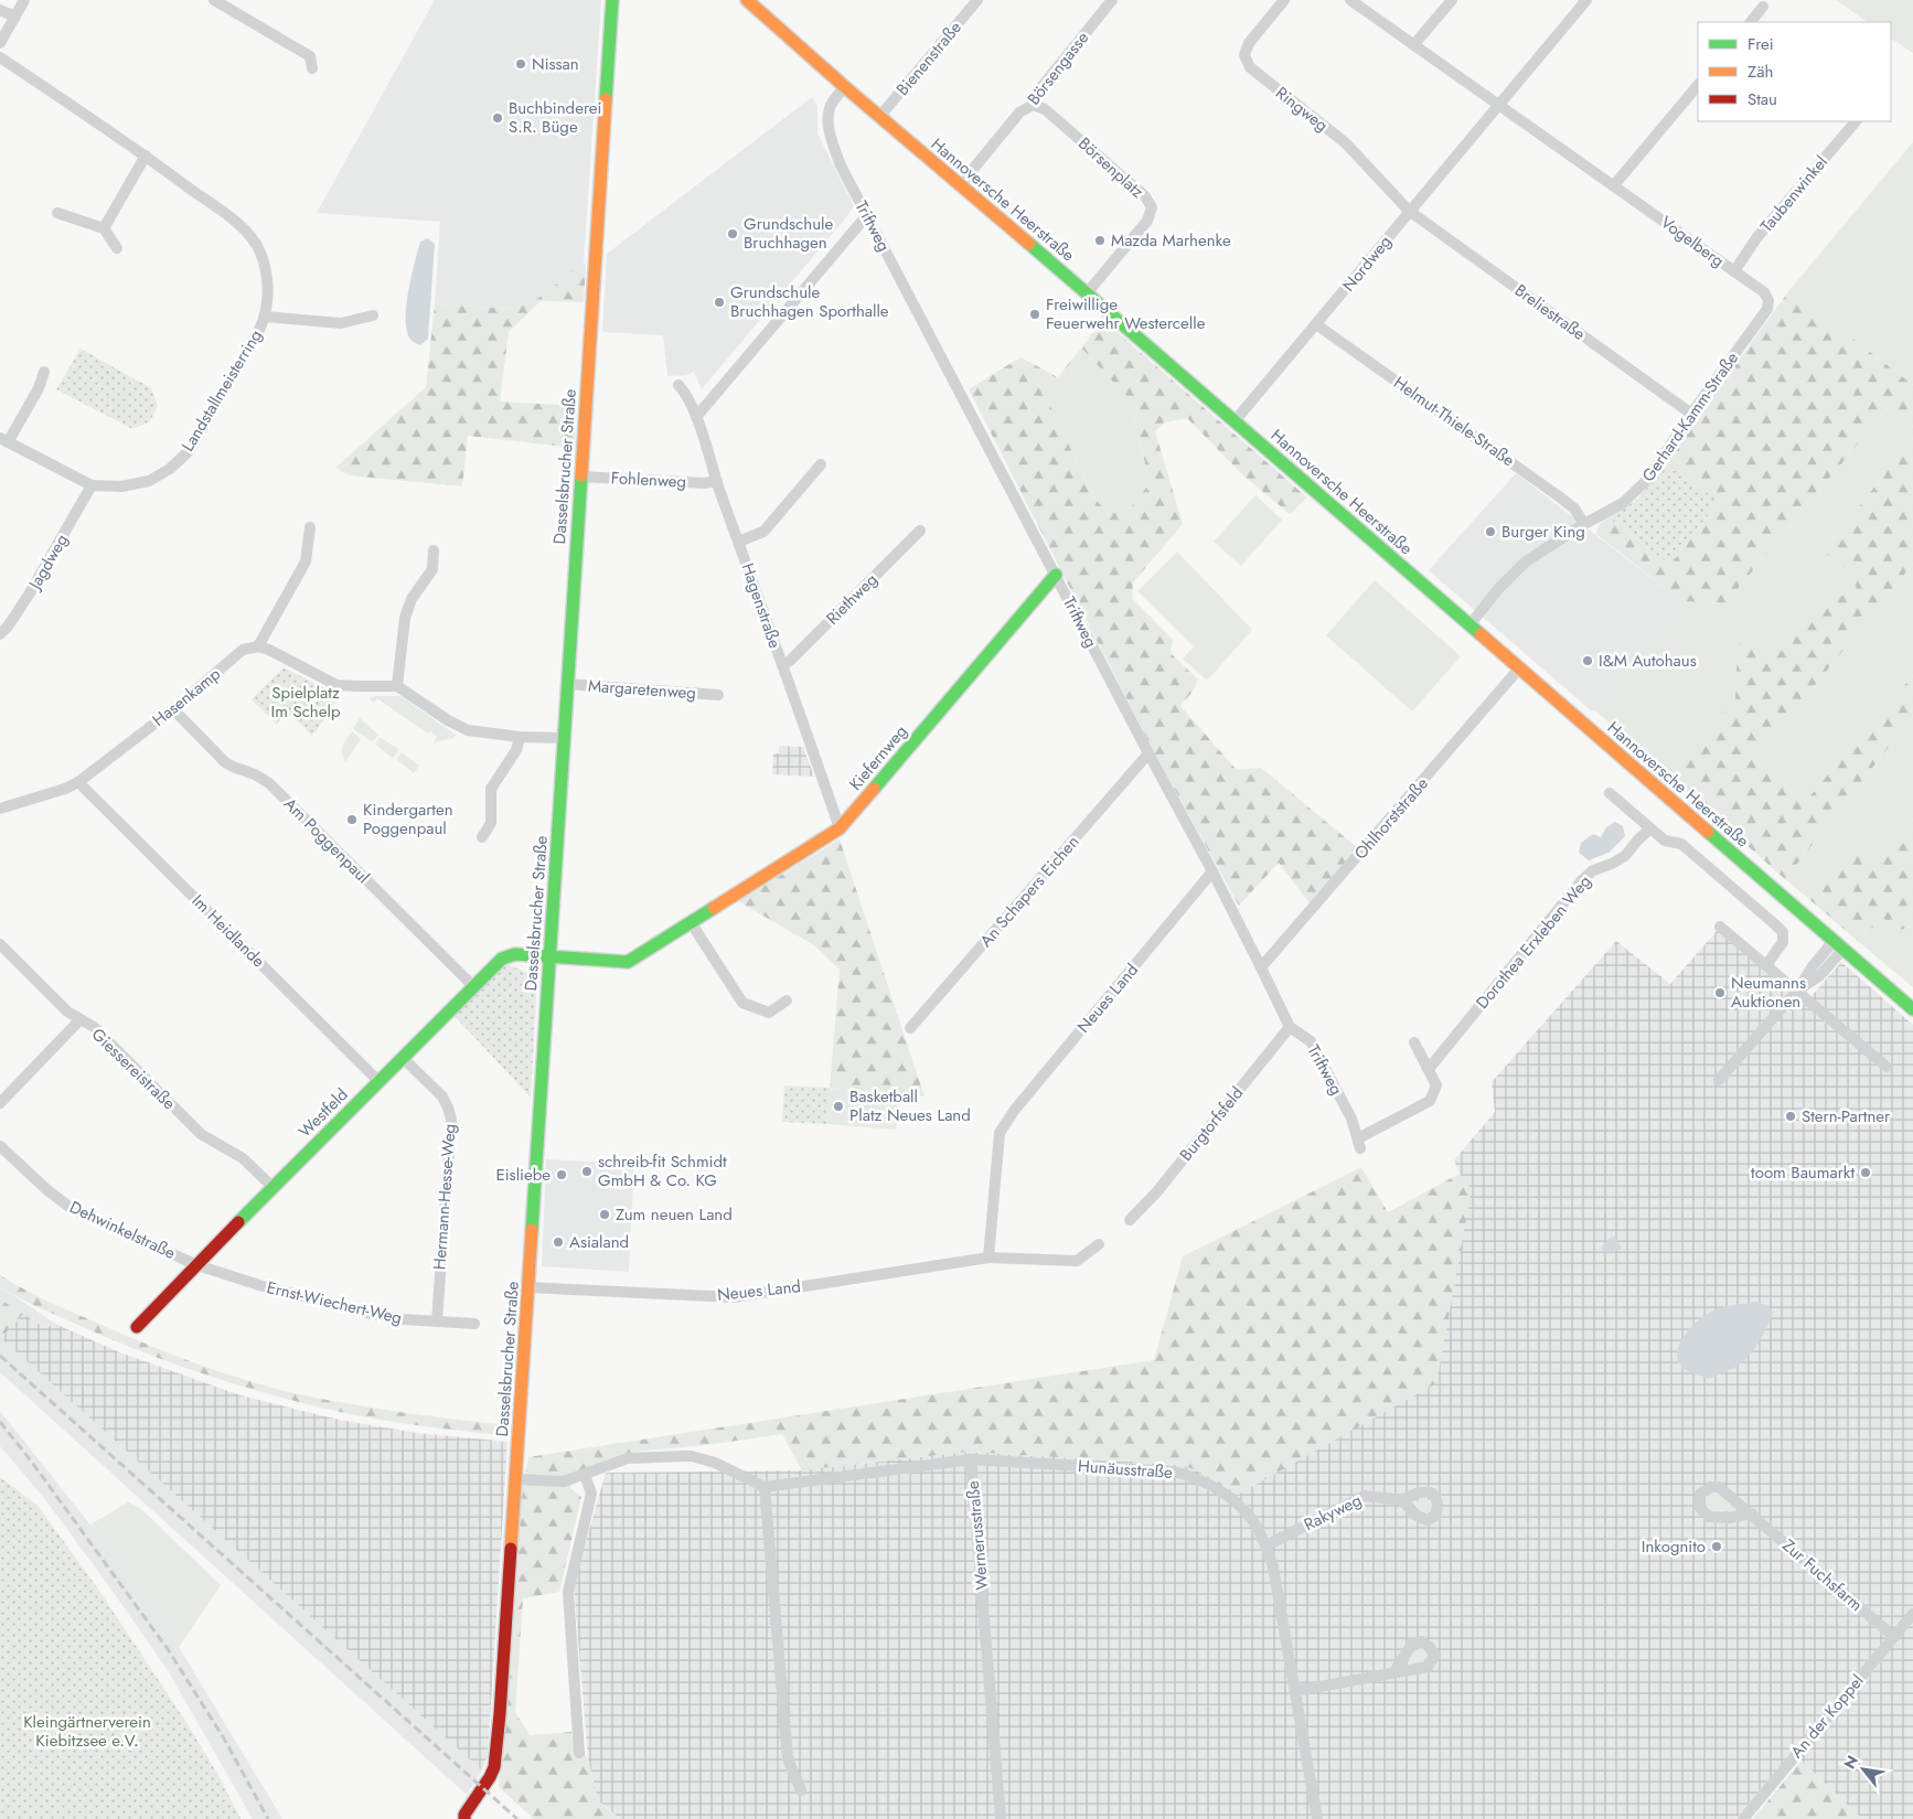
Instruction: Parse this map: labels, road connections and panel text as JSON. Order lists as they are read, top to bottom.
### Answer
{
  "streets": {
    "street": [
      "Bienenstraße",
      "Börsengasse",
      "Ringweg",
      "Börsenplatz",
      "Taubenwinkel",
      "Hannoversche Heerstraße",
      "Triftweg",
      "Vogelberg",
      "Nordweg",
      "Breliestraße",
      "Landstallmeisterring",
      "Gerhard-Kamm-Straße",
      "Helmut-Thiele-Straße",
      "Dasselsbrucher Straße",
      "Fohlenweg",
      "Jagdweg",
      "Riethweg",
      "Hagenstraße",
      "Margaretenweg",
      "Hasenkamp",
      "Kiefernweg",
      "Ohlhorststraße",
      "Am Poggenpaul",
      "An Schapers Eichen",
      "Im Heidlande",
      "Dorothea Erxleben Weg",
      "Neues Land",
      "Giessereistraße",
      "Westfeld",
      "Burgtorfsfeld",
      "Hermann-Hesse-Weg",
      "Dehwinkelstraße",
      "Ernst-Wiechert-Weg",
      "Hunäusstraße",
      "Rakyweg",
      "Wernerusstraße",
      "Zur Fuchsfarm",
      "An der Koppel"
    ]
  },
  "crossings": [
    ["Bienenstraße", "Hannoversche Heerstraße"],
    ["Börsengasse", "Börsenplatz"],
    ["Börsengasse", "Hannoversche Heerstraße"],
    ["Ringweg", "Nordweg"],
    ["Ringweg", "Breliestraße"],
    ["Börsenplatz", "Hannoversche Heerstraße"],
    ["Taubenwinkel", "Vogelberg"],
    ["Hannoversche Heerstraße", "Triftweg"],
    ["Hannoversche Heerstraße", "Nordweg"],
    ["Hannoversche Heerstraße", "Gerhard-Kamm-Straße"],
    ["Hannoversche Heerstraße", "Ohlhorststraße"],
    ["Triftweg", "Kiefernweg"],
    ["Triftweg", "Ohlhorststraße"],
    ["Triftweg", "An Schapers Eichen"],
    ["Triftweg", "Dorothea Erxleben Weg"],
    ["Triftweg", "Neues Land"],
    ["Triftweg", "Burgtorfsfeld"],
    ["Vogelberg", "Nordweg"],
    ["Vogelberg", "Gerhard-Kamm-Straße"],
    ["Nordweg", "Breliestraße"],
    ["Nordweg", "Helmut-Thiele-Straße"],
    ["Breliestraße", "Gerhard-Kamm-Straße"],
    ["Landstallmeisterring", "Jagdweg"],
    ["Gerhard-Kamm-Straße", "Helmut-Thiele-Straße"],
    ["Dasselsbrucher Straße", "Fohlenweg"],
    ["Dasselsbrucher Straße", "Margaretenweg"],
    ["Dasselsbrucher Straße", "Kiefernweg"],
    ["Dasselsbrucher Straße", "Neues Land"],
    ["Dasselsbrucher Straße", "Westfeld"],
    ["Fohlenweg", "Hagenstraße"],
    ["Riethweg", "Hagenstraße"],
    ["Hagenstraße", "Kiefernweg"],
    ["Hasenkamp", "Am Poggenpaul"],
    ["Hasenkamp", "Im Heidlande"],
    ["Kiefernweg", "Westfeld"],
    ["Am Poggenpaul", "Westfeld"],
    ["Im Heidlande", "Westfeld"],
    ["Giessereistraße", "Westfeld"],
    ["Westfeld", "Hermann-Hesse-Weg"],
    ["Westfeld", "Dehwinkelstraße"],
    ["Westfeld", "Ernst-Wiechert-Weg"],
    ["Hermann-Hesse-Weg", "Ernst-Wiechert-Weg"],
    ["Dehwinkelstraße", "Ernst-Wiechert-Weg"],
    ["Hunäusstraße", "Rakyweg"],
    ["Hunäusstraße", "Wernerusstraße"],
    ["Zur Fuchsfarm", "An der Koppel"]
  ],
  "parks": ["Spielplatz Im Schelp", "Kleingärtnerverein Kiebitzsee e.V."],
  "places": [
    "Nissan",
    "Buchbinderei S.R. Büge",
    "Grundschule Bruchhagen",
    "Mazda Marhenke",
    "Grundschule Bruchhagen Sporthalle",
    "Freiwillige Feuerwehr Westercelle",
    "Burger King",
    "I&M Autohaus",
    "Kindergarten Poggenpaul",
    "Neumanns Auktionen",
    "Basketball Platz Neues Land",
    "Stern-Partner",
    "schreib-fit Schmidt GmbH & Co. KG",
    "toom Baumarkt",
    "Eisliebe",
    "Zum neuen Land",
    "Asialand",
    "Inkognito"
  ],
  "legend": ["Frei", "Zäh", "Stau"],
  "north": "top left"
}
